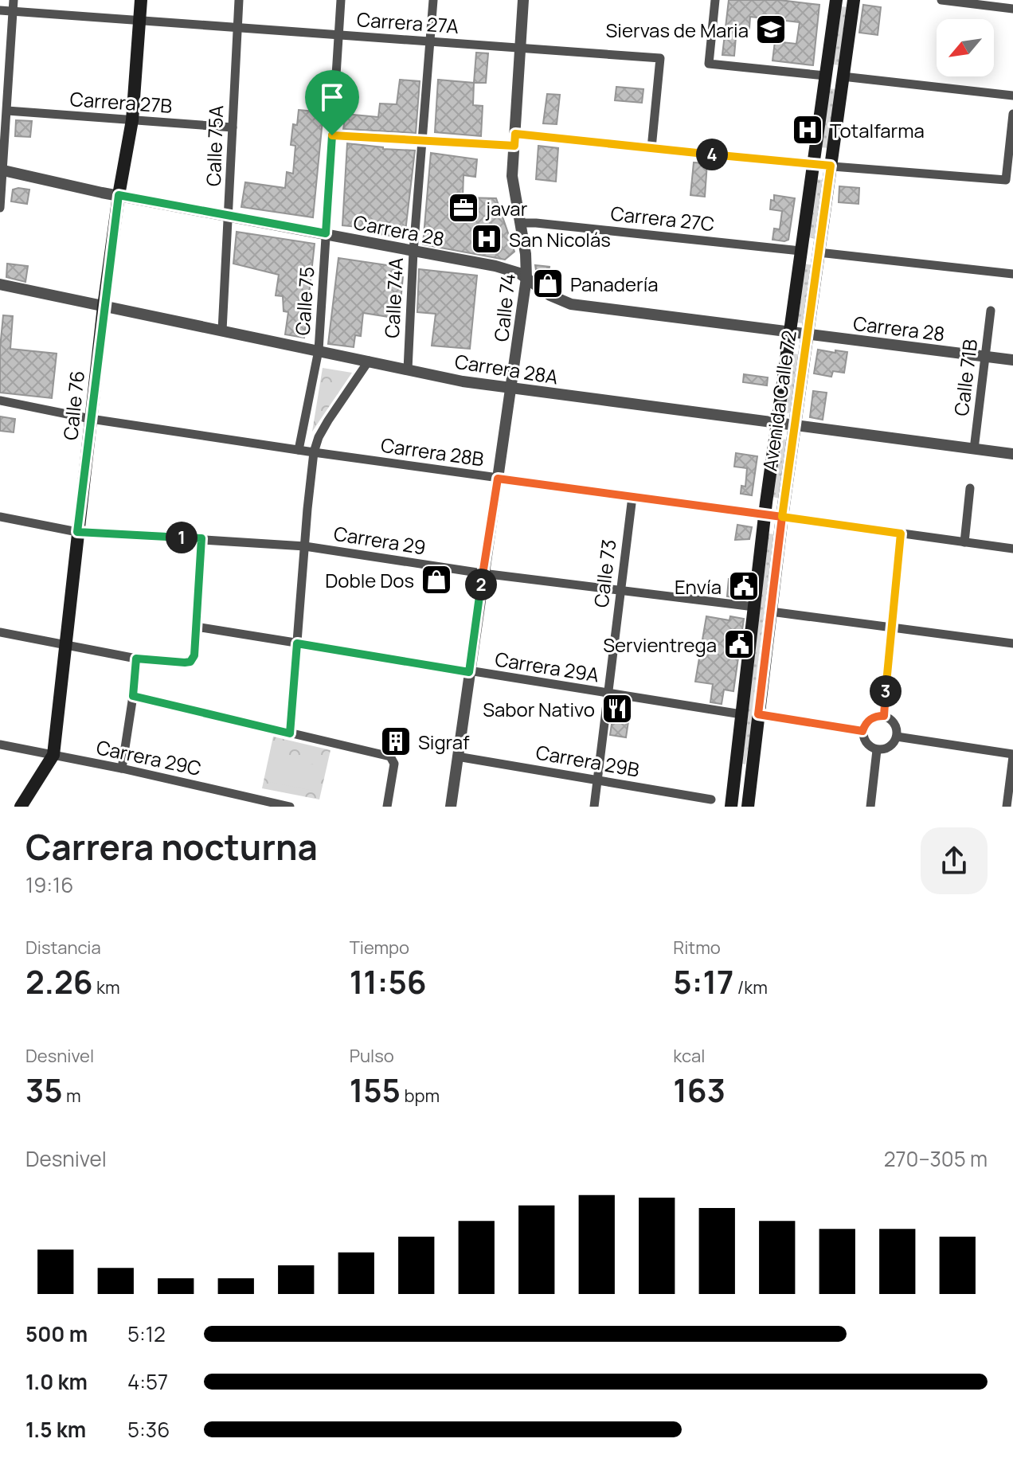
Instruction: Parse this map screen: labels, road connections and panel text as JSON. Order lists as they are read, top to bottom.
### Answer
{
  "streets": {
    "main road": ["Avenida Calle 72", "Calle 76"],
    "street": [
      "Carrera 27A",
      "Carrera 27B",
      "Calle 75A",
      "Carrera 27C",
      "Carrera 28",
      "Calle 74A",
      "Calle 75",
      "Calle 74",
      "Carrera 28A",
      "Calle 71B",
      "Carrera 28B",
      "Carrera 29",
      "Calle 73",
      "Carrera 29A",
      "Carrera 29C",
      "Carrera 29B"
    ]
  },
  "crossings": [
    ["Carrera 27A", "Calle 75A"],
    ["Carrera 27A", "Calle 74A"],
    ["Carrera 27A", "Calle 75"],
    ["Carrera 27A", "Calle 74"],
    ["Carrera 27A", "Calle 76"],
    ["Carrera 27B", "Calle 75A"],
    ["Carrera 27B", "Calle 76"],
    ["Calle 75A", "Carrera 28"],
    ["Calle 75A", "Carrera 28A"],
    ["Carrera 27C", "Calle 74"],
    ["Carrera 27C", "Avenida Calle 72"],
    ["Carrera 28", "Calle 74A"],
    ["Carrera 28", "Calle 75"],
    ["Carrera 28", "Calle 74"],
    ["Carrera 28", "Calle 71B"],
    ["Carrera 28", "Avenida Calle 72"],
    ["Carrera 28", "Calle 76"],
    ["Calle 74A", "Carrera 28A"],
    ["Calle 75", "Carrera 28A"],
    ["Calle 75", "Carrera 28B"],
    ["Calle 74", "Carrera 28A"],
    ["Calle 74", "Carrera 28B"],
    ["Calle 74", "Carrera 29"],
    ["Calle 74", "Carrera 29A"],
    ["Calle 74", "Carrera 29B"],
    ["Carrera 28A", "Calle 71B"],
    ["Carrera 28A", "Avenida Calle 72"],
    ["Carrera 28A", "Calle 76"],
    ["Avenida Calle 72", "Carrera 28B"],
    ["Avenida Calle 72", "Carrera 29"],
    ["Avenida Calle 72", "Carrera 29A"],
    ["Calle 76", "Carrera 28B"],
    ["Calle 76", "Carrera 29"],
    ["Calle 76", "Carrera 29C"],
    ["Carrera 28B", "Calle 73"],
    ["Carrera 29", "Calle 73"],
    ["Calle 73", "Carrera 29A"],
    ["Calle 73", "Carrera 29B"]
  ],
  "places": {
    "school or university": ["Siervas de Maria"],
    "hospital": ["Totalfarma", "San Nicolás"],
    "office": ["javar"],
    "shop": ["Panadería", "Doble Dos"],
    "public building": ["Envía", "Servientrega"],
    "restaurant": ["Sabor Nativo"],
    "building": ["Sigraf"]
  },
  "north": "bottom left",
  "page": {
    "pins": [
      "4",
      "1",
      "2",
      "3"
    ],
    "heading": ["Carrera nocturna", "19:16"],
    "stats": [
      ["Distancia", "2.26 km"],
      ["Tiempo", "11:56"],
      ["Ritmo", "5:17 /km"],
      ["Desnivel", "35 m"],
      ["Pulso", "155 bpm"],
      ["kcal", "163"]
    ],
    "chart": ["Desnivel", "270–305 m"],
    "list": [
      {
        "name": "500 m",
        "note": "5:12"
      },
      {
        "name": "1.0 km",
        "note": "4:57"
      },
      {
        "name": "1.5 km",
        "note": "5:36"
      }
    ]
  }
}
